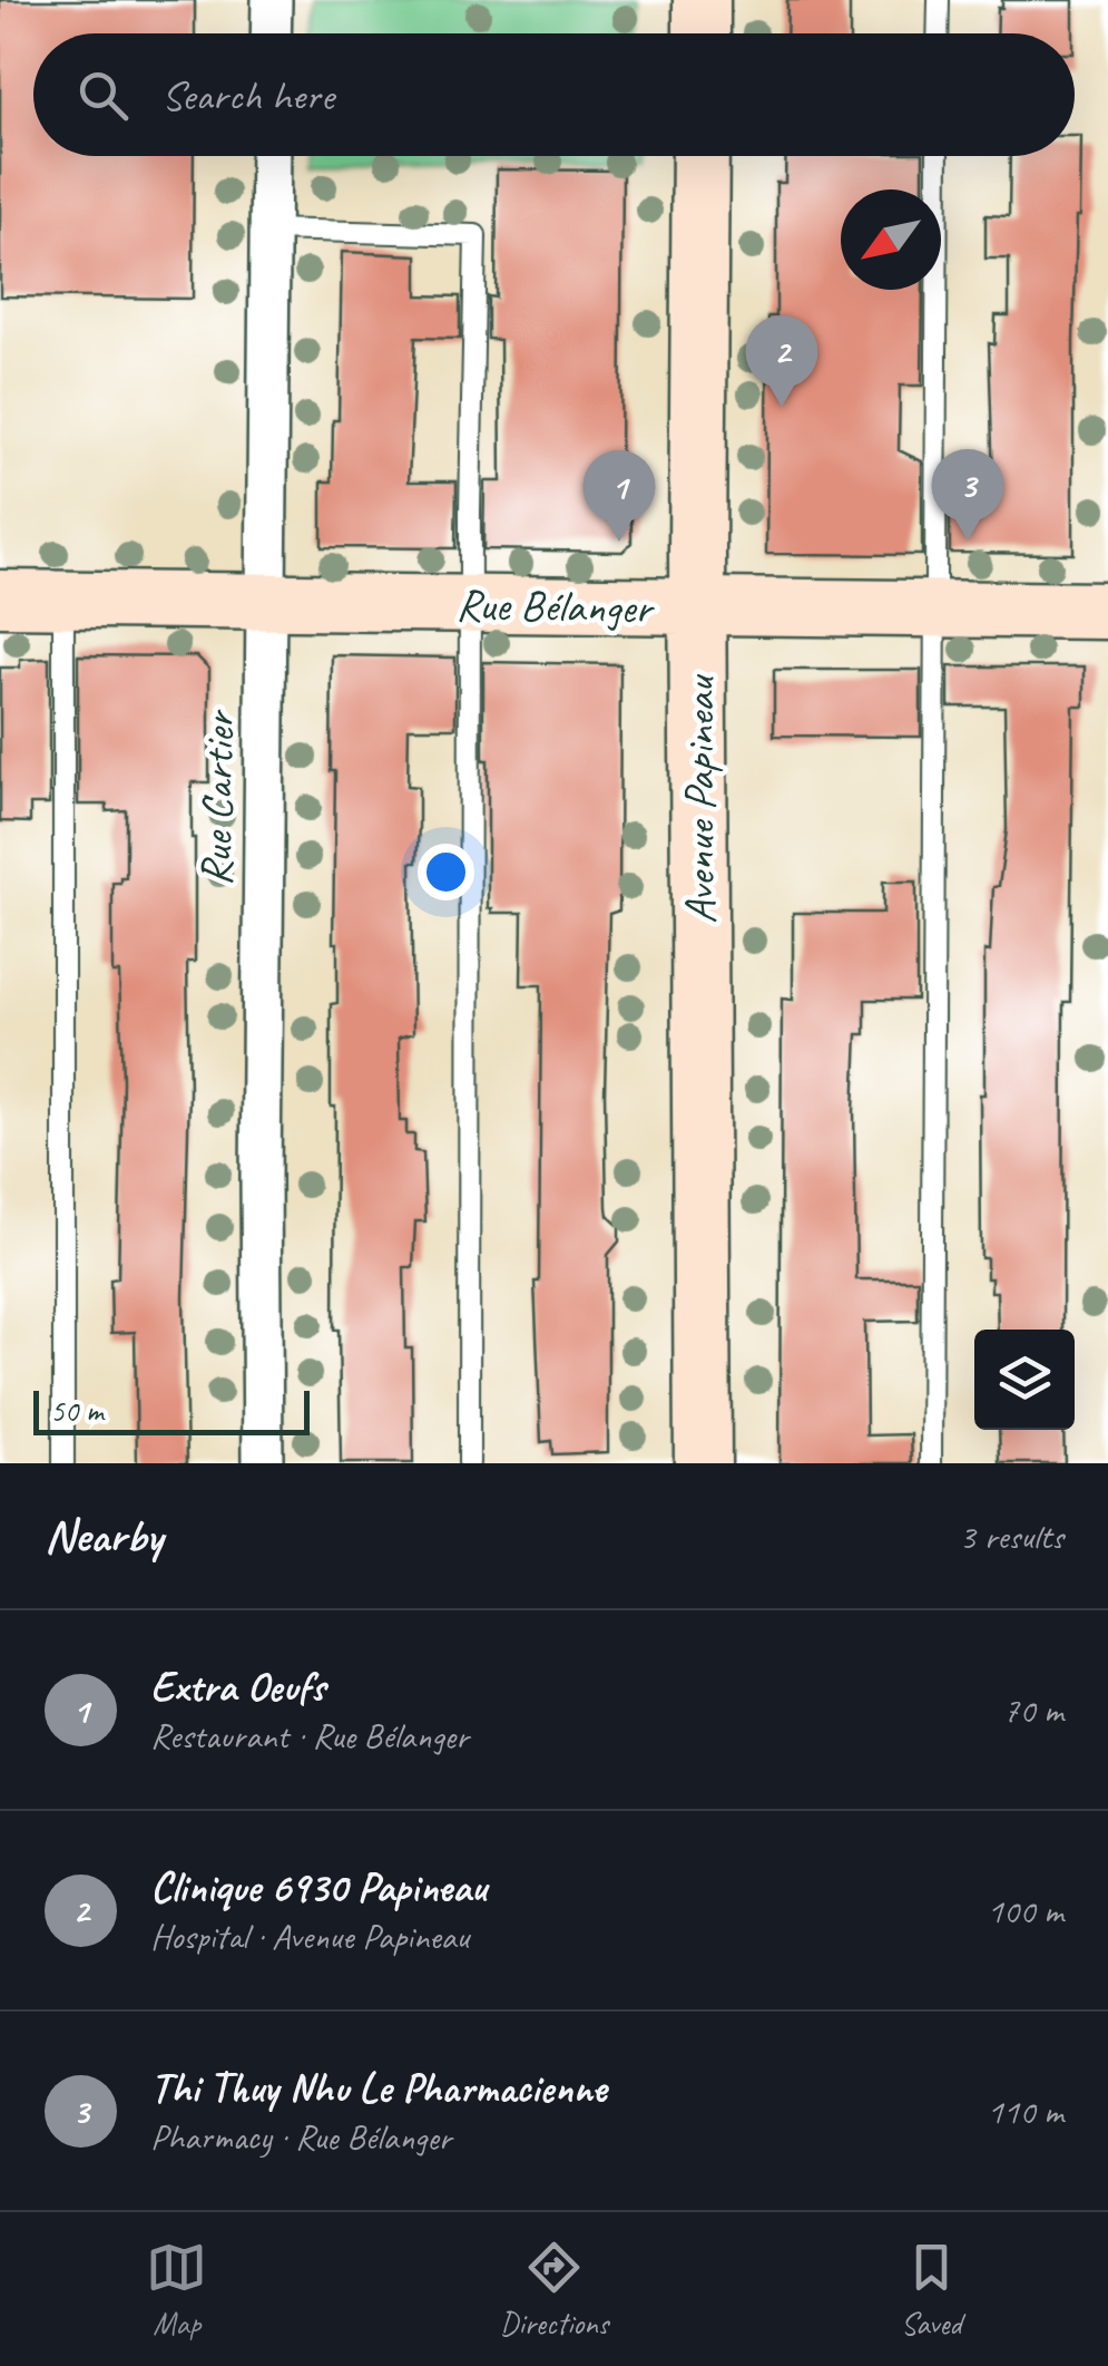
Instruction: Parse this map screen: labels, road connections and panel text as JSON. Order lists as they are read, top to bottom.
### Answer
{
  "streets": {
    "main road": ["Rue Bélanger", "Avenue Papineau"],
    "street": ["Rue Cartier"]
  },
  "crossings": [
    ["Rue Bélanger", "Rue Cartier"],
    ["Rue Bélanger", "Avenue Papineau"]
  ],
  "scale_bar": "50 m",
  "north": "bottom left",
  "page": {
    "search": "Search here",
    "pins": ["2", "3", "1"],
    "scale": "50 m",
    "heading": ["Nearby", "3 results"],
    "list": [
      {
        "mark": "1",
        "name": "Extra Oeufs",
        "note": "Restaurant · Rue Bélanger",
        "value": "70 m"
      },
      {
        "mark": "2",
        "name": "Clinique 6930 Papineau",
        "note": "Hospital · Avenue Papineau",
        "value": "100 m"
      },
      {
        "mark": "3",
        "name": "Thi Thuy Nhu Le Pharmacienne",
        "note": "Pharmacy · Rue Bélanger",
        "value": "110 m"
      }
    ],
    "nav": ["Map", "Directions", "Saved"]
  }
}
